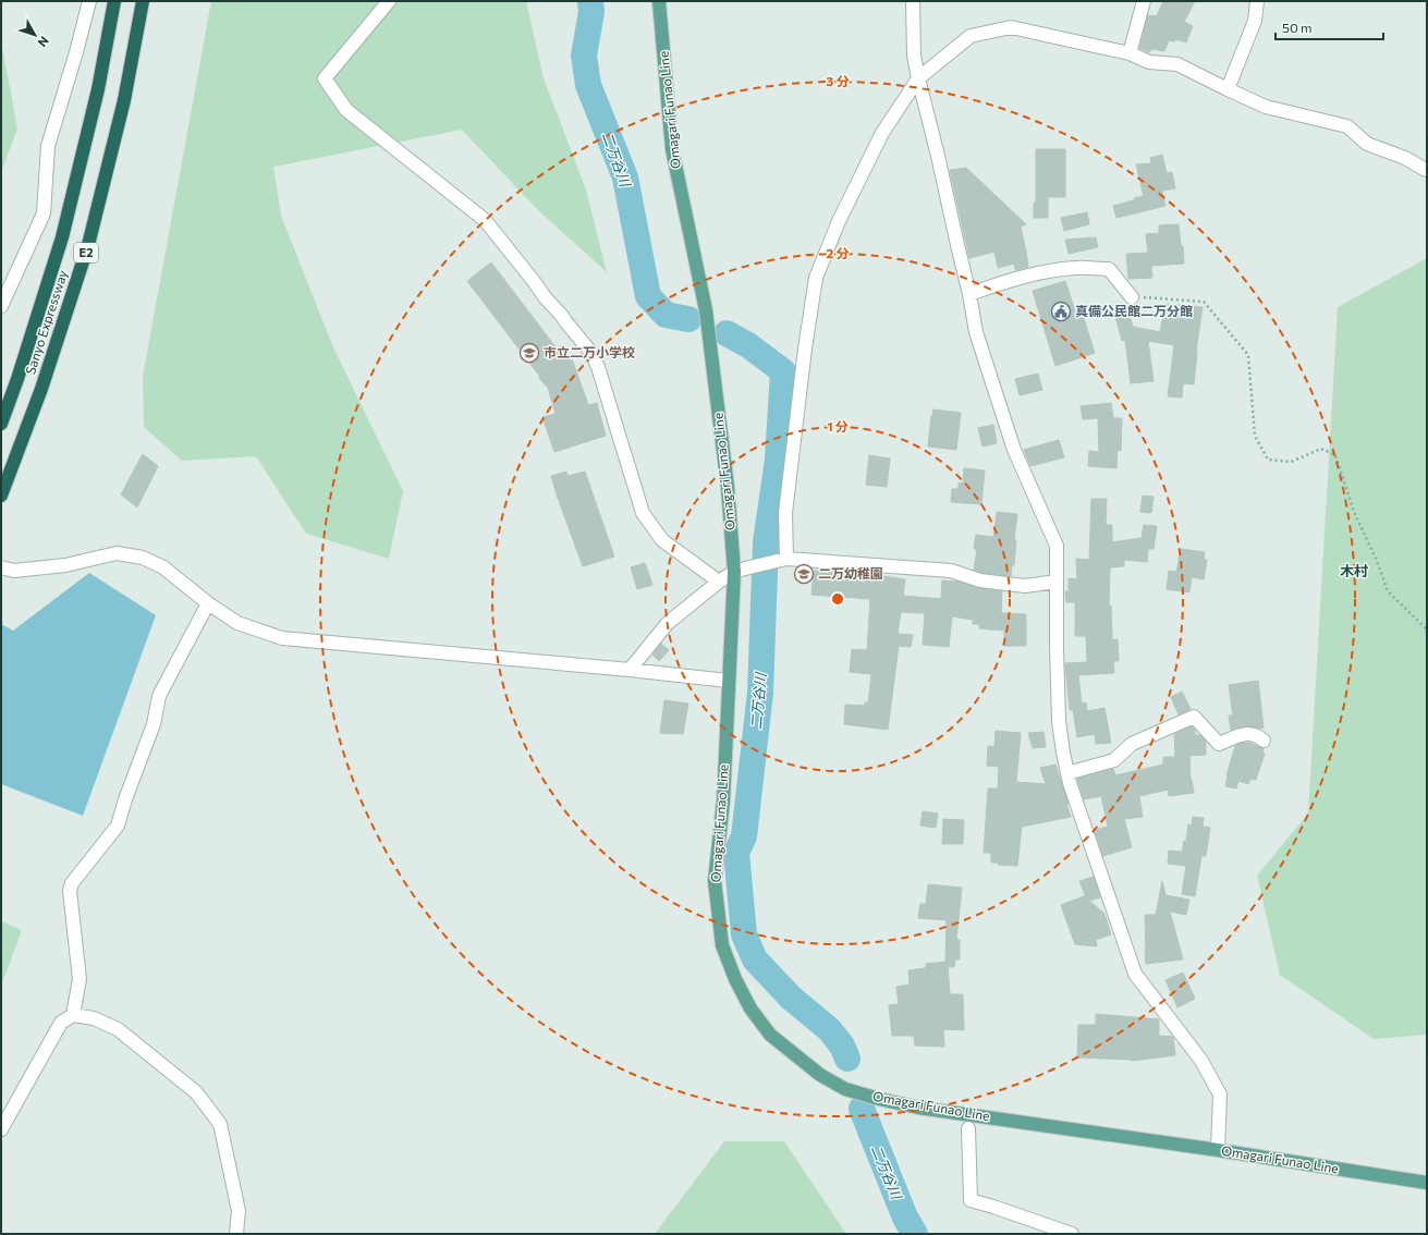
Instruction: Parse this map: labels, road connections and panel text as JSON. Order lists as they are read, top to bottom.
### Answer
{
  "streets": {
    "highway": ["E2", "Sanyo Expressway"],
    "main road": ["Omagari Funao Line"]
  },
  "districts": ["木村"],
  "water": ["二万谷川"],
  "places": {
    "public building": ["真備公民館二万分館"],
    "school or university": ["市立二万小学校", "二万幼稚園"]
  },
  "scale_bar": "50 m",
  "north": "bottom right",
  "rings": ["3 分", "2 分", "1 分"]
}
